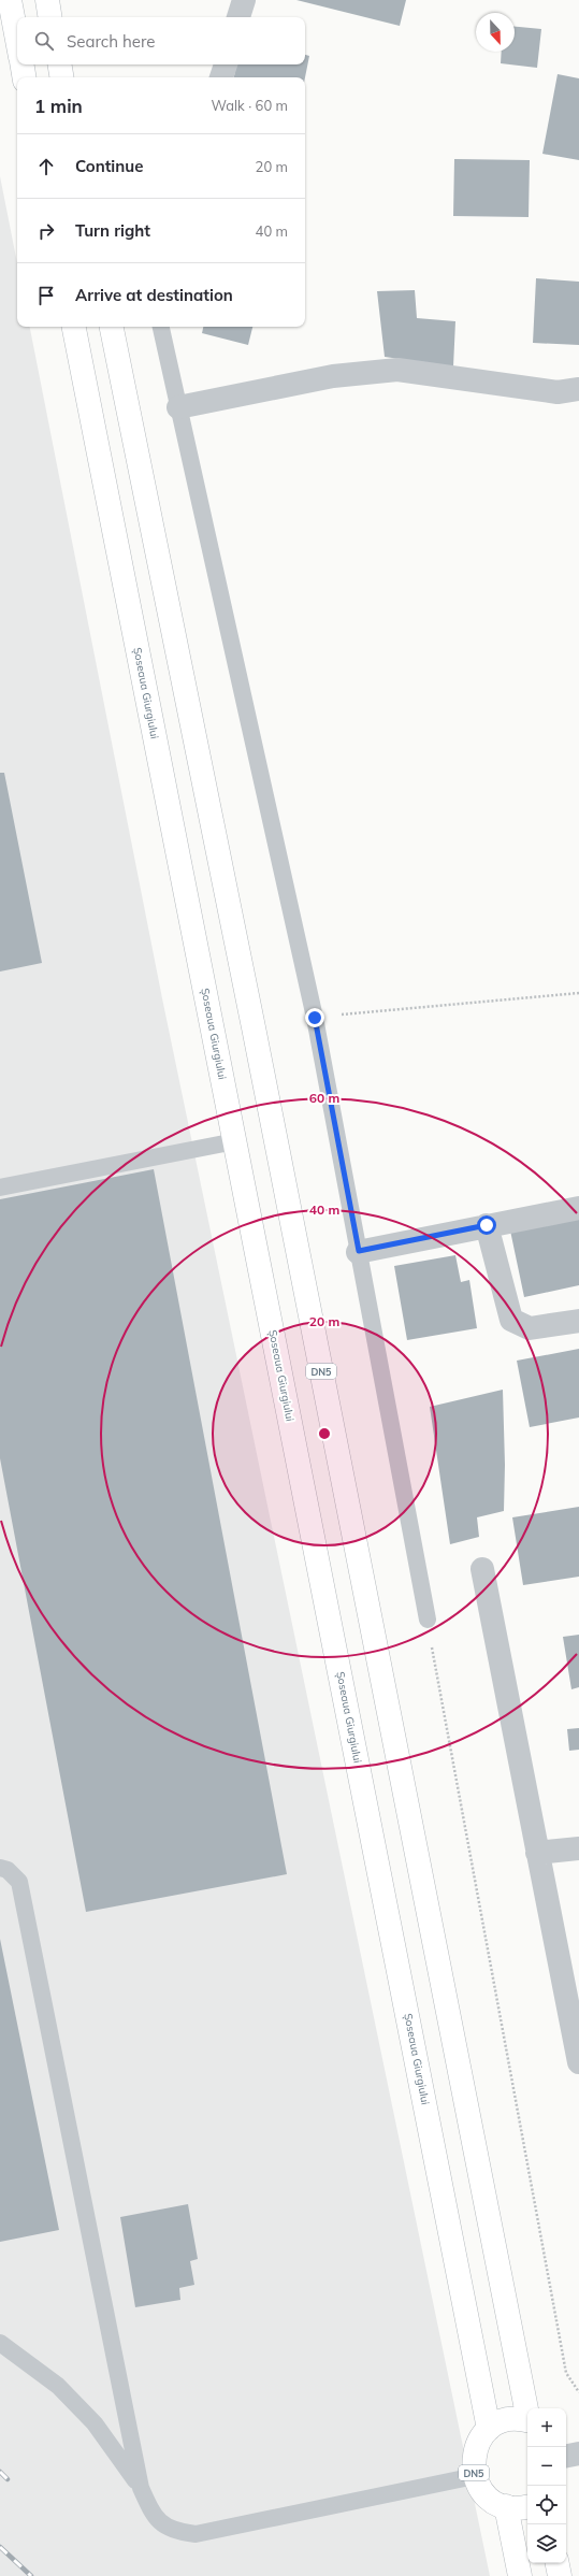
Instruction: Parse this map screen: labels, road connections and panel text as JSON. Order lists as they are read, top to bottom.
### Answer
{
  "streets": {
    "highway": ["Șoseaua Giurgiului", "DN5"]
  },
  "crossings": [
    ["Șoseaua Giurgiului", "DN5"]
  ],
  "north": "bottom",
  "page": {
    "search": "Search here",
    "heading": ["1 min", "Walk · 60 m"],
    "list": [
      ["Continue", "20 m"],
      ["Turn right", "40 m"],
      "Arrive at destination"
    ],
    "map_buttons": ["+", "−"]
  },
  "rings": ["60 m", "40 m", "20 m"]
}
